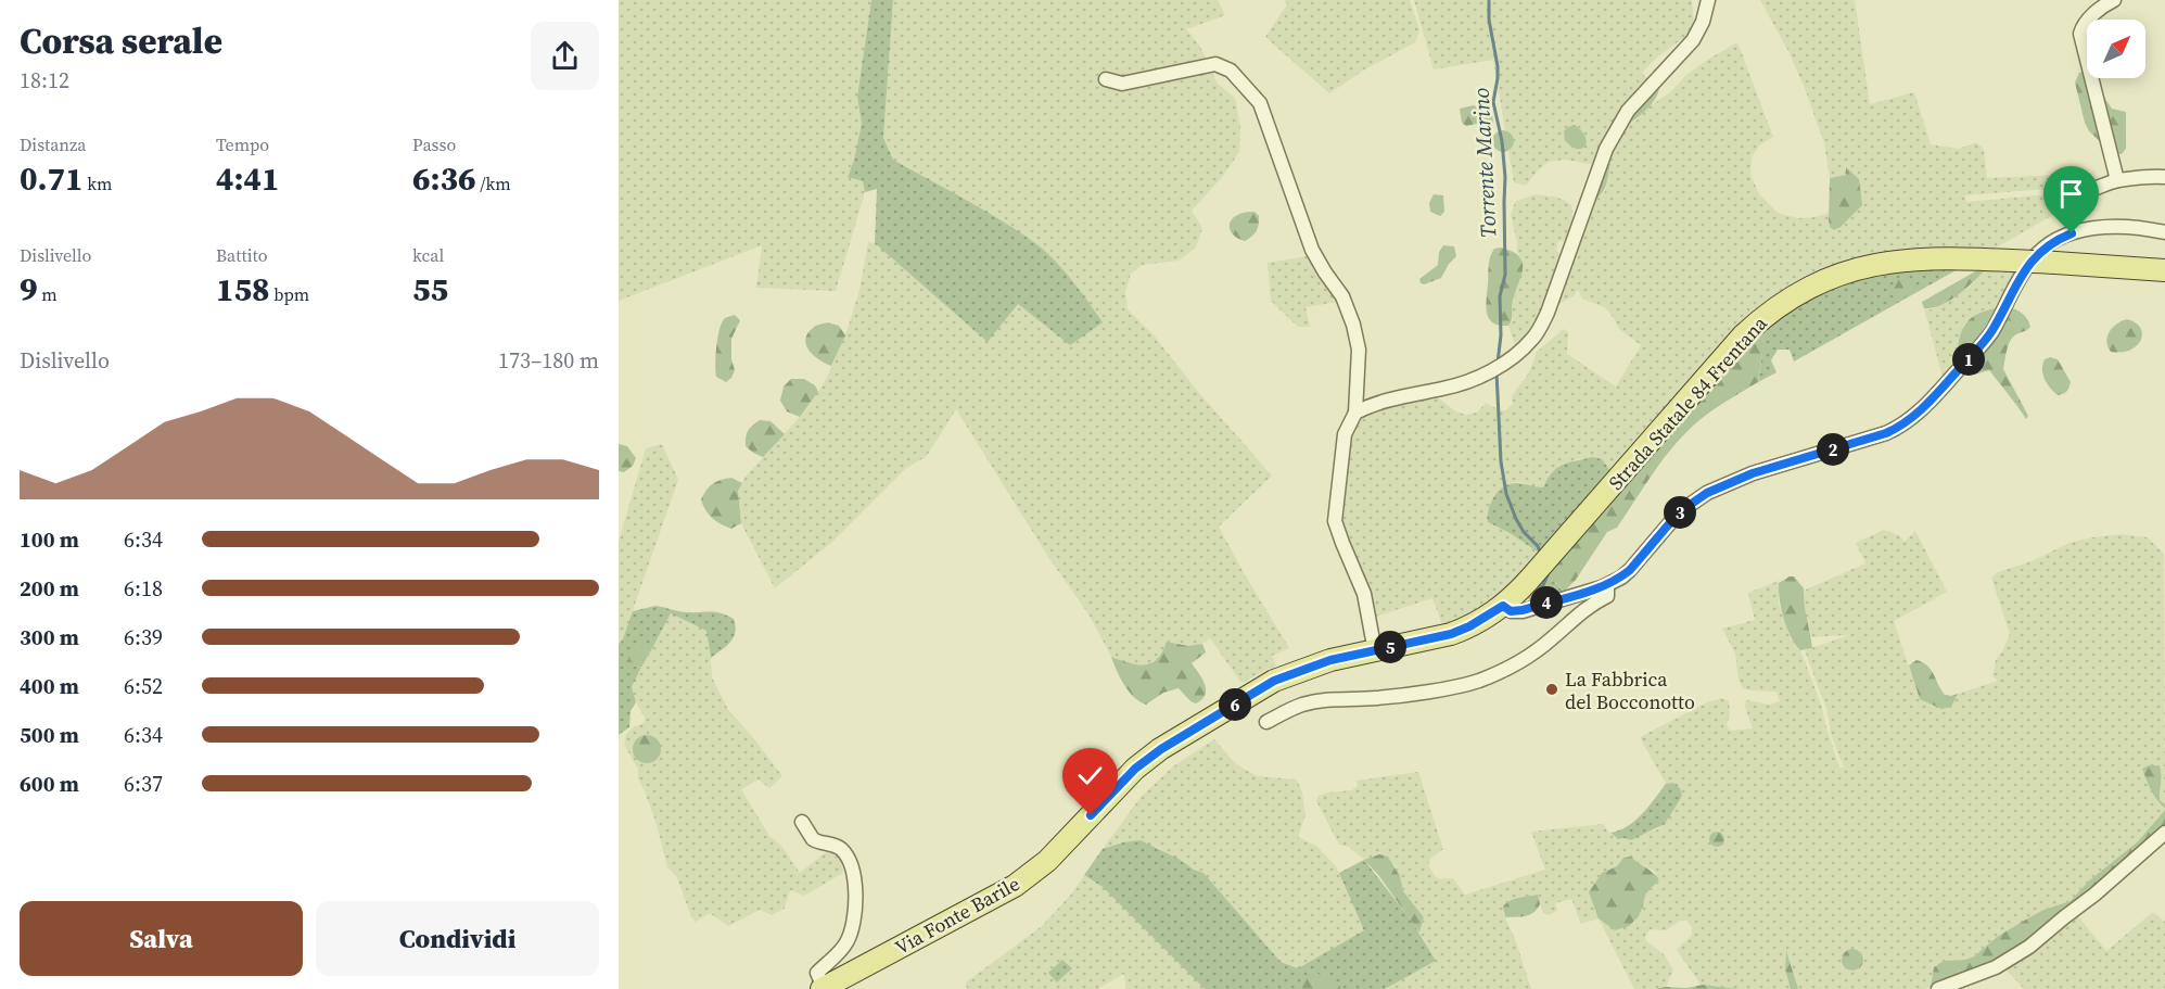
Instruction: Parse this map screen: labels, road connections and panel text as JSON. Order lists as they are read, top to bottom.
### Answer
{
  "streets": {
    "main road": ["Strada Statale 84 Frentana", "Via Fonte Barile"]
  },
  "crossings": [
    ["Strada Statale 84 Frentana", "Via Fonte Barile"]
  ],
  "water": ["Torrente Marino"],
  "places": ["La Fabbrica del Bocconotto"],
  "north": "top right",
  "page": {
    "heading": ["Corsa serale", "18:12"],
    "stats": [
      ["Distanza", "0.71 km"],
      ["Tempo", "4:41"],
      ["Passo", "6:36 /km"],
      ["Dislivello", "9 m"],
      ["Battito", "158 bpm"],
      ["kcal", "55"]
    ],
    "chart": ["Dislivello", "173–180 m"],
    "pins": [
      "1",
      "2",
      "3",
      "4",
      "5",
      "6"
    ],
    "list": [
      {
        "name": "100 m",
        "note": "6:34"
      },
      {
        "name": "200 m",
        "note": "6:18"
      },
      {
        "name": "300 m",
        "note": "6:39"
      },
      {
        "name": "400 m",
        "note": "6:52"
      },
      {
        "name": "500 m",
        "note": "6:34"
      },
      {
        "name": "600 m",
        "note": "6:37"
      }
    ],
    "buttons": ["Salva", "Condividi"]
  }
}
